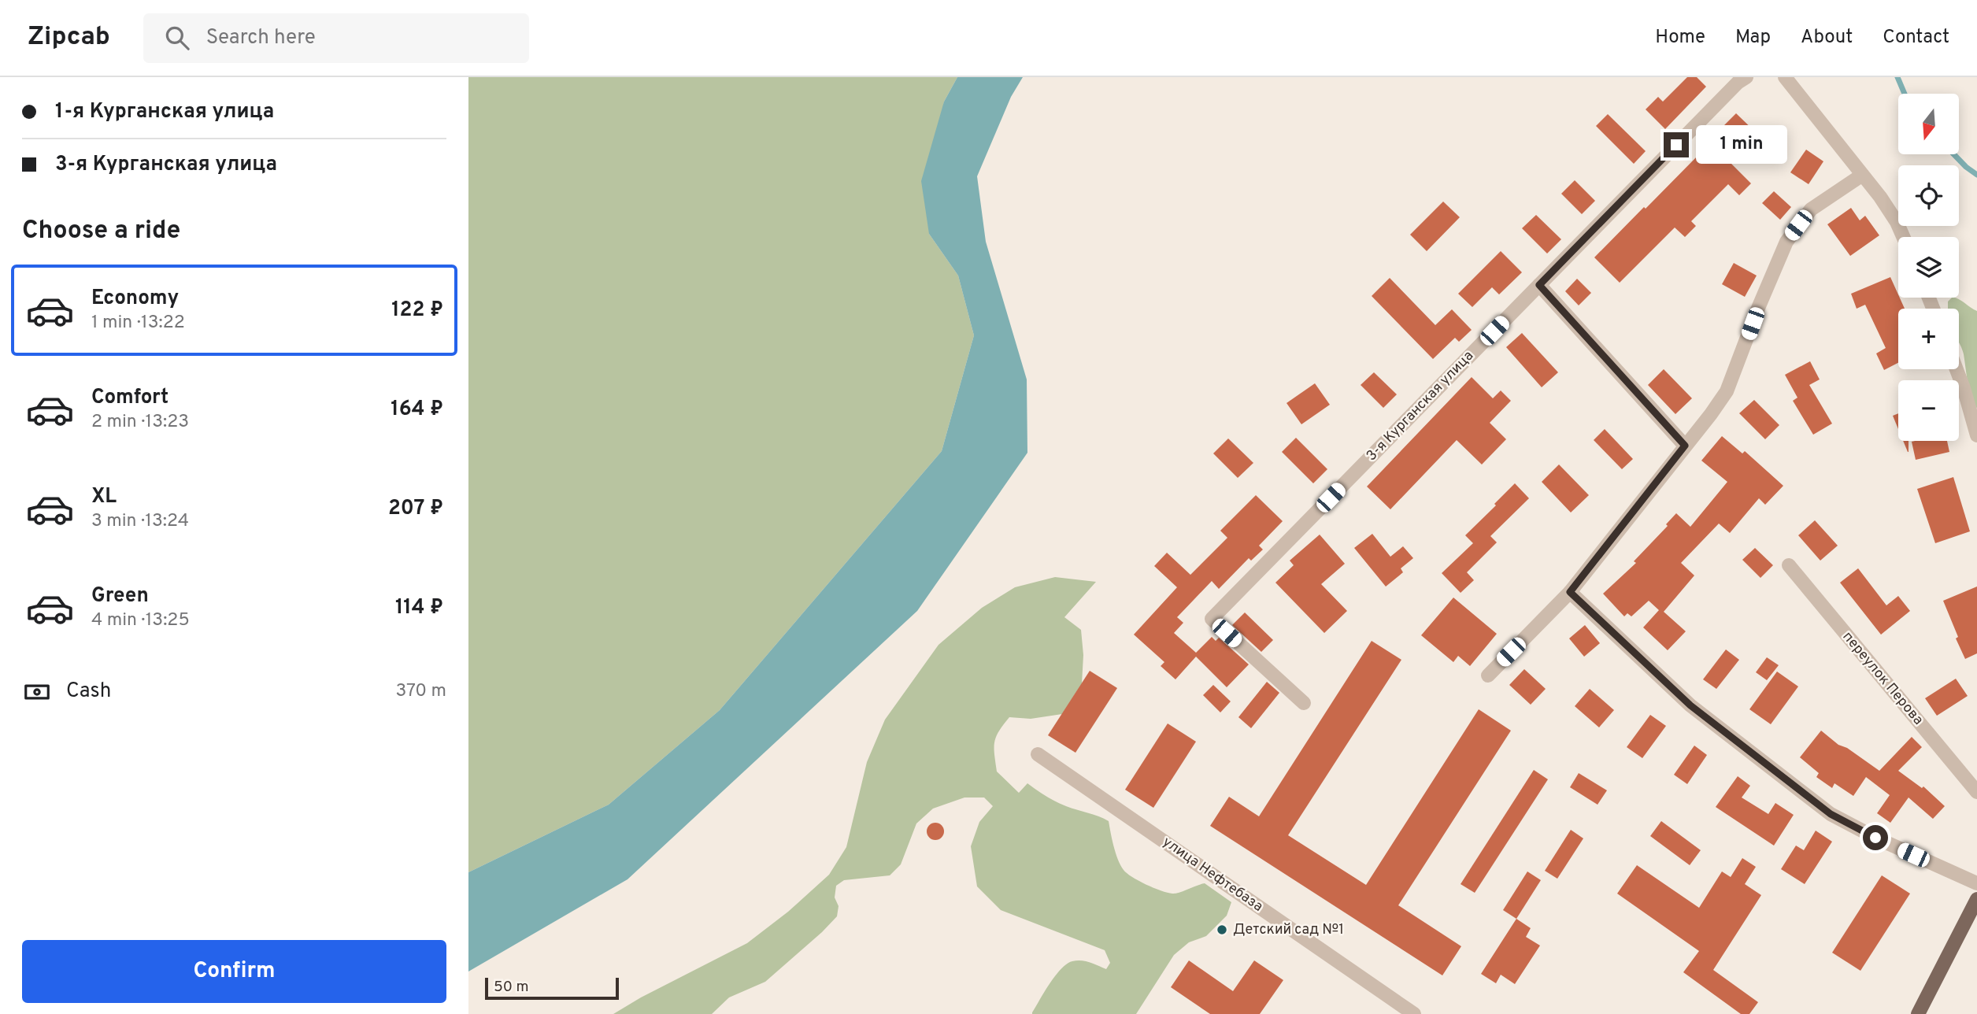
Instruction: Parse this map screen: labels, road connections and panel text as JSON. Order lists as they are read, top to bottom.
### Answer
{
  "streets": {
    "street": ["3-я Курганская улица", "переулок Перова", "улица Нефтебаза"]
  },
  "places": ["Детский сад №1"],
  "scale_bar": "50 m",
  "north": "bottom",
  "page": {
    "header": "Zipcab",
    "search": "Search here",
    "nav": [
      "Home",
      "Map",
      "About",
      "Contact"
    ],
    "banner": ["1-я Курганская улица", "3-я Курганская улица"],
    "map_buttons": ["+", "−"],
    "bubble": "1 min",
    "heading": "Choose a ride",
    "list": [
      {
        "name": "Economy",
        "note": "1 min · 13:22",
        "value": "122 ₽"
      },
      {
        "name": "Comfort",
        "note": "2 min · 13:23",
        "value": "164 ₽"
      },
      {
        "name": "XL",
        "note": "3 min · 13:24",
        "value": "207 ₽"
      },
      {
        "name": "Green",
        "note": "4 min · 13:25",
        "value": "114 ₽"
      }
    ],
    "pay": ["Cash", "370 m"],
    "buttons": "Confirm",
    "scale": "50 m"
  }
}
